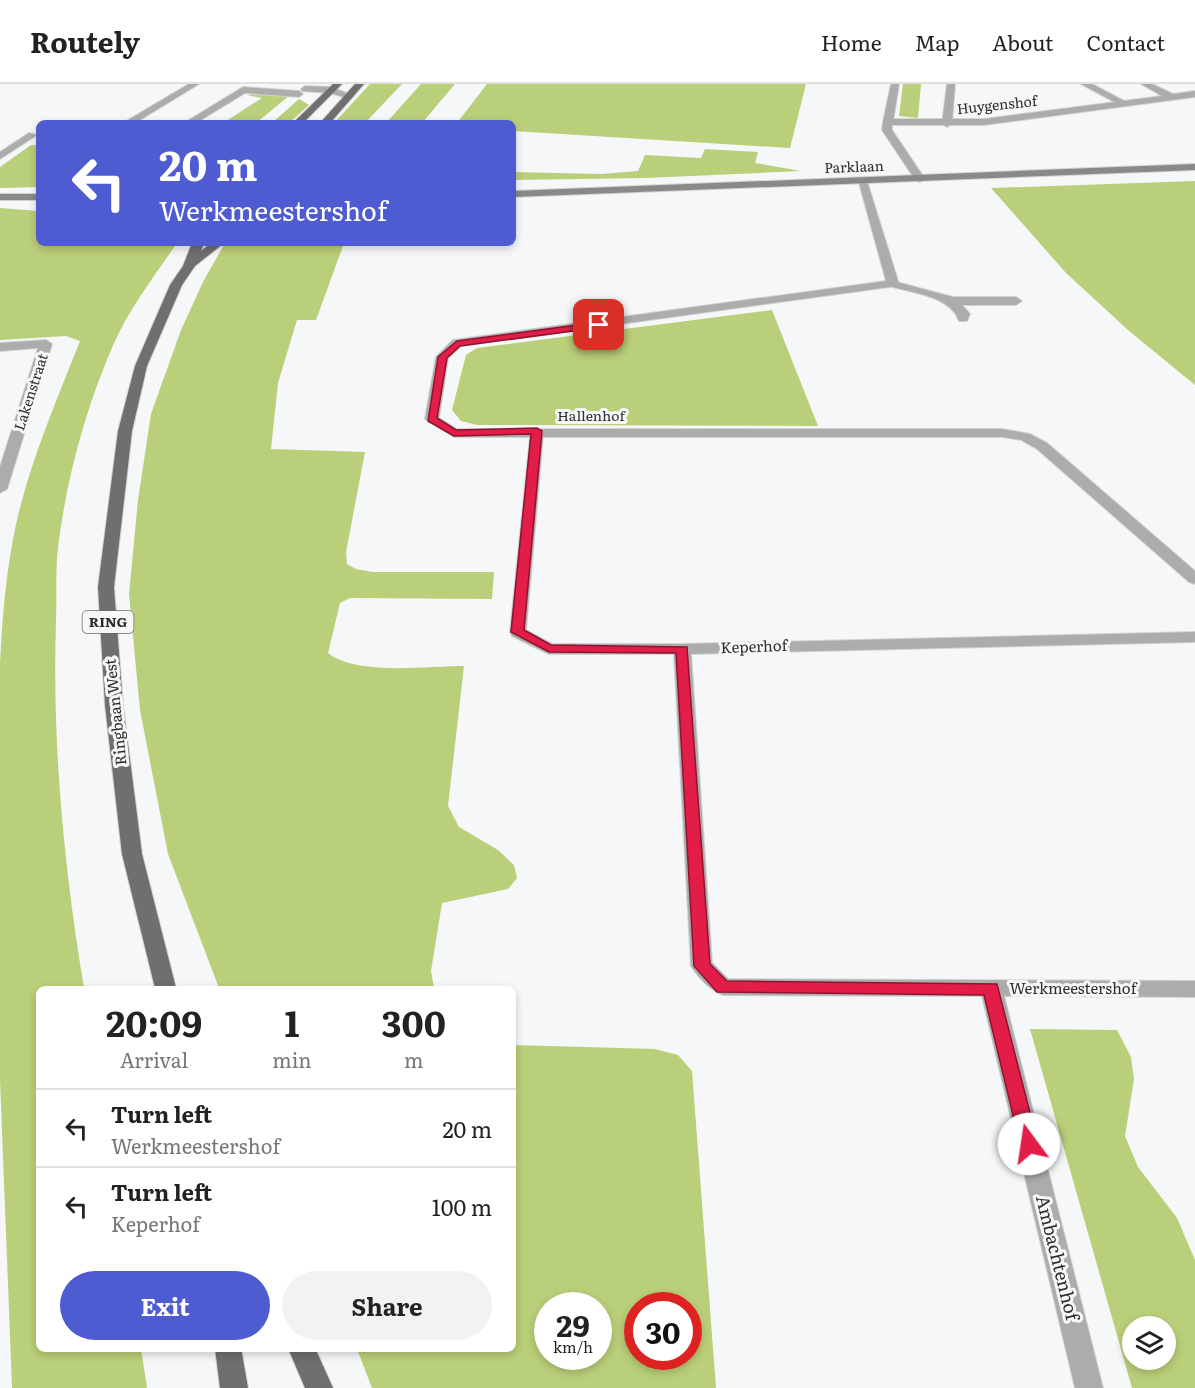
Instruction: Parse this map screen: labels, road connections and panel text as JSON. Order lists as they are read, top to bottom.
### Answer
{
  "streets": {
    "main road": ["RING", "Ringbaan West"],
    "street": [
      "Huygenshof",
      "Parklaan",
      "Lakenstraat",
      "Hallenhof",
      "Keperhof",
      "Werkmeestershof",
      "Ambachtenhof"
    ]
  },
  "crossings": [
    ["Hallenhof", "Keperhof"],
    ["Keperhof", "Werkmeestershof"],
    ["Werkmeestershof", "Ambachtenhof"]
  ],
  "page": {
    "header": "Routely",
    "nav": [
      "Home",
      "Map",
      "About",
      "Contact"
    ],
    "turn": ["20 m", "Werkmeestershof"],
    "eta": [
      "20:09",
      "Arrival",
      "1",
      "min",
      "300",
      "m"
    ],
    "list": [
      {
        "name": "Turn left",
        "note": "Werkmeestershof",
        "value": "20 m"
      },
      {
        "name": "Turn left",
        "note": "Keperhof",
        "value": "100 m"
      }
    ],
    "buttons": ["Exit", "Share"],
    "speed": "29 km/h",
    "limit": "30"
  }
}
